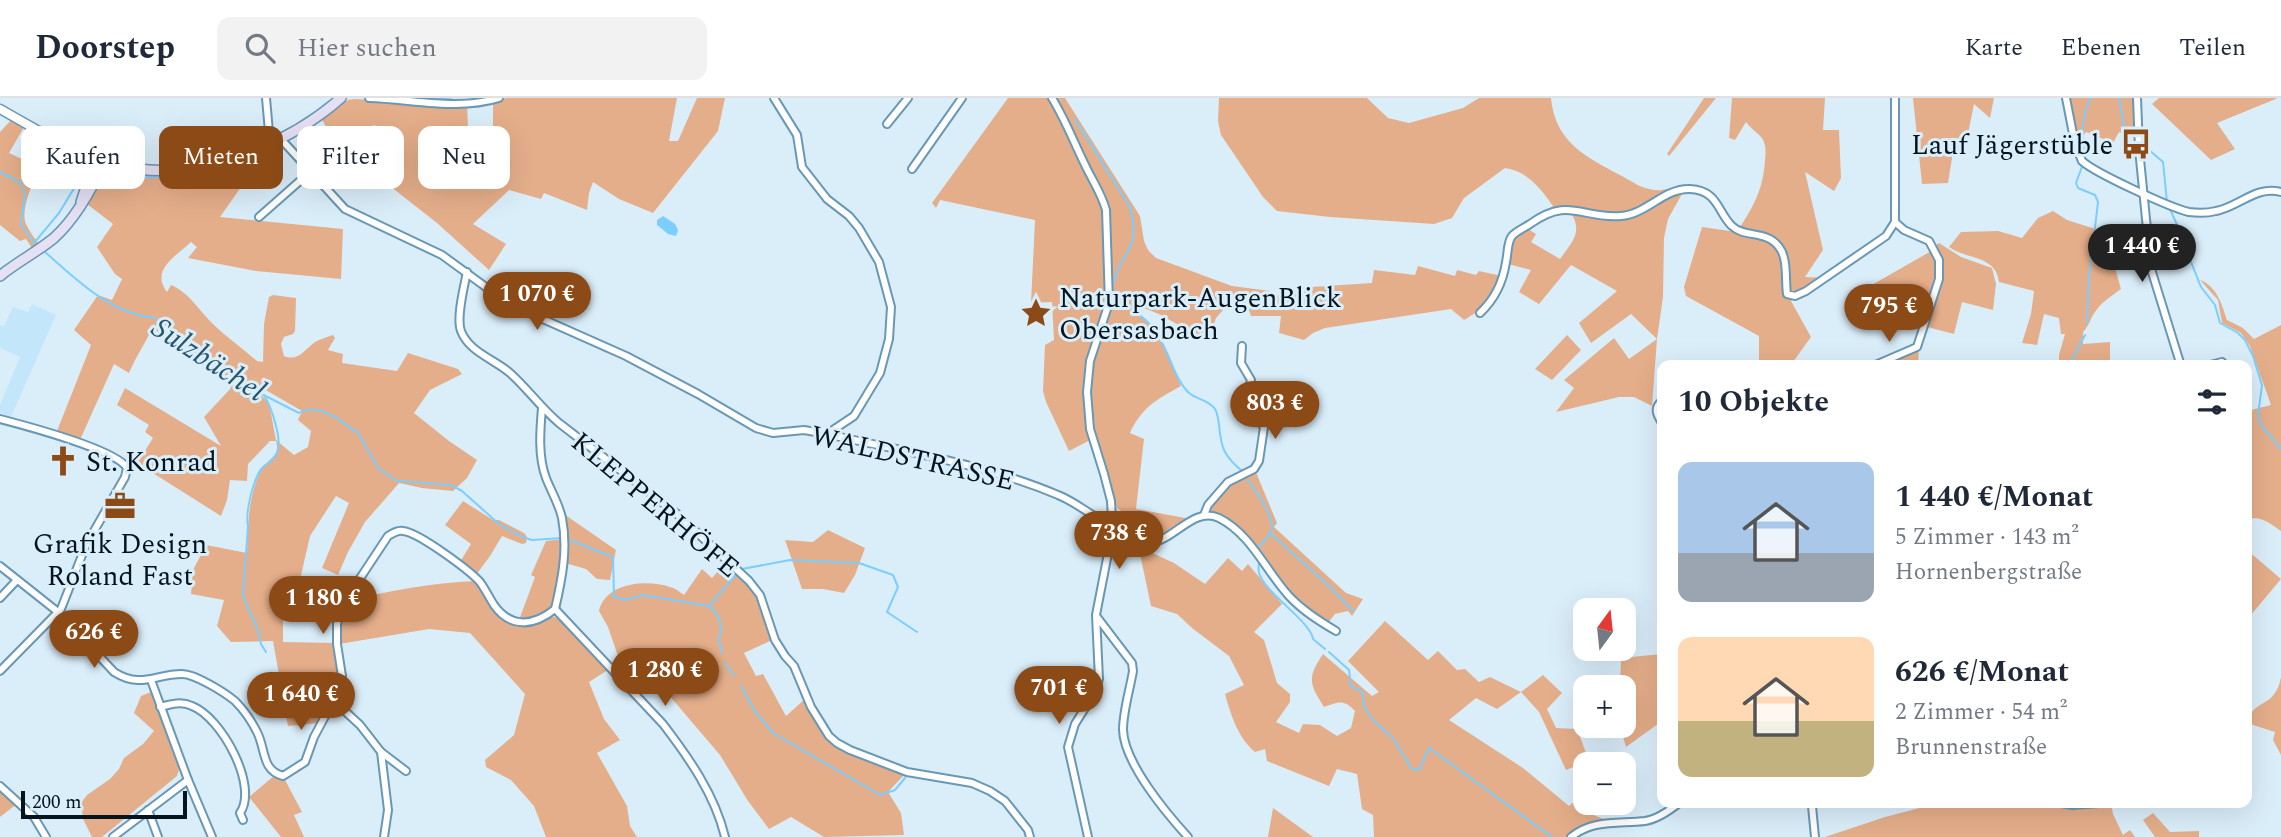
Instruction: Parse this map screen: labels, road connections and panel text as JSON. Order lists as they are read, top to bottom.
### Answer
{
  "streets": {
    "street": ["WALDSTRASSE", "KLEPPERHÖFE"]
  },
  "crossings": [
    ["WALDSTRASSE", "KLEPPERHÖFE"]
  ],
  "water": ["Sulzbächel"],
  "places": {
    "bus stop": ["Lauf Jägerstüble"],
    "place": ["Naturpark-AugenBlick Obersasbach"],
    "church": ["St. Konrad"],
    "office": ["Grafik Design Roland Fast"]
  },
  "scale_bar": "200 m",
  "north": "top",
  "page": {
    "header": "Doorstep",
    "search": "Hier suchen",
    "nav": ["Karte", "Ebenen", "Teilen"],
    "chip": [
      "Kaufen",
      "Mieten",
      "Filter",
      "Neu"
    ],
    "price": [
      "1 440 €",
      "1 070 €",
      "795 €",
      "803 €",
      "738 €",
      "1 180 €",
      "626 €",
      "1 280 €",
      "701 €",
      "1 640 €"
    ],
    "heading": "10 Objekte",
    "list": [
      {
        "name": "1 440 €/Monat",
        "note": "5 Zimmer · 143 m² · Hornenbergstraße"
      },
      {
        "name": "626 €/Monat",
        "note": "2 Zimmer · 54 m² · Brunnenstraße"
      }
    ],
    "map_buttons": ["+", "−"],
    "scale": "200 m"
  }
}
